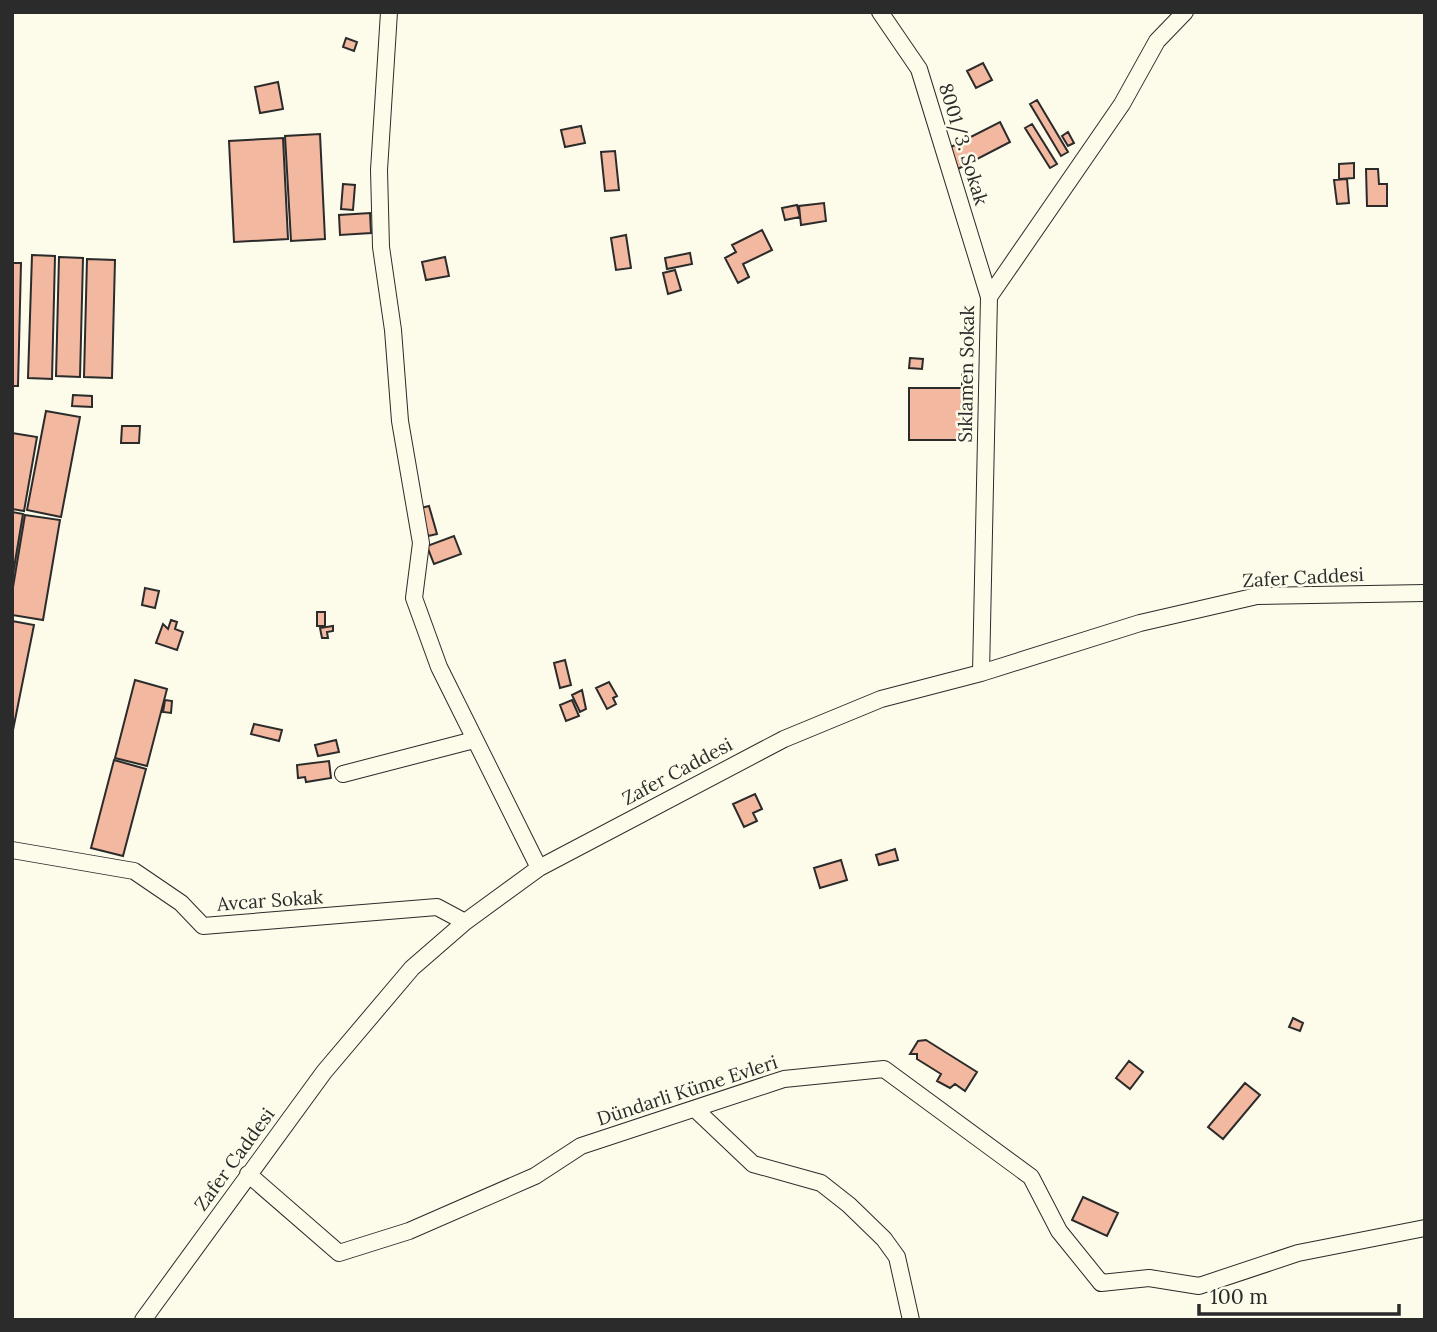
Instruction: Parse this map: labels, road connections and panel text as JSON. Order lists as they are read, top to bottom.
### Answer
{
  "streets": {
    "street": [
      "8001/3. Sokak",
      "Sıklamen Sokak",
      "Zafer Caddesi",
      "Avcar Sokak",
      "Dündarli Küme Evleri"
    ]
  },
  "crossings": [
    ["8001/3. Sokak", "Sıklamen Sokak"],
    ["Sıklamen Sokak", "Zafer Caddesi"],
    ["Zafer Caddesi", "Avcar Sokak"],
    ["Zafer Caddesi", "Dündarli Küme Evleri"]
  ],
  "scale_bar": "100 m"
}
